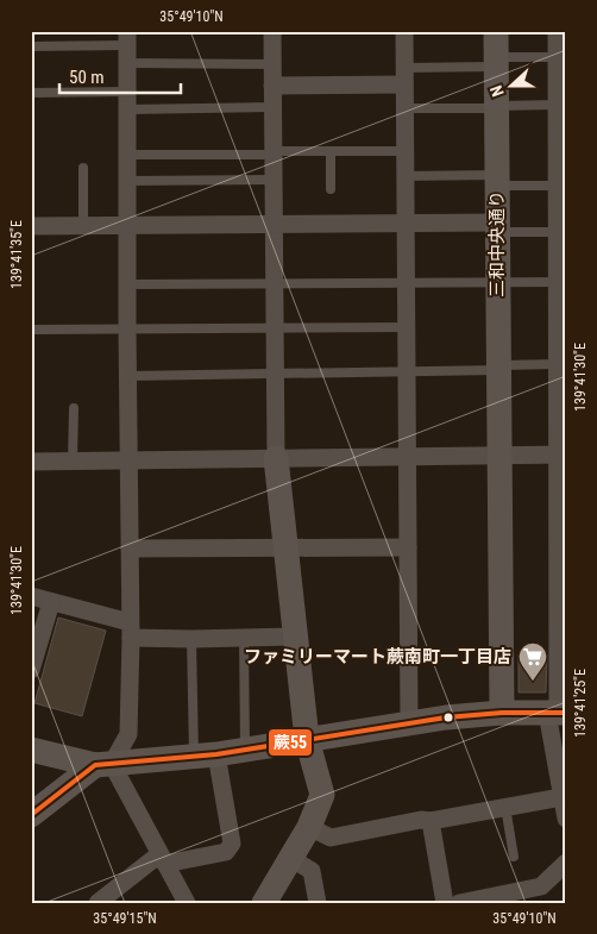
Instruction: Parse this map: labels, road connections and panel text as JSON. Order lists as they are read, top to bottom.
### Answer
{
  "streets": {
    "street": ["三和中央通り"]
  },
  "places": {
    "supermarket": ["ファミリーマート蕨南町一丁目店"]
  },
  "lines": ["transit line 蕨55"],
  "scale_bar": "50 m",
  "north": "left",
  "coordinates": [
    "35°49'10\"N",
    "139°41'35\"E",
    "139°41'30\"E",
    "139°41'25\"E",
    "35°49'15\"N"
  ]
}
